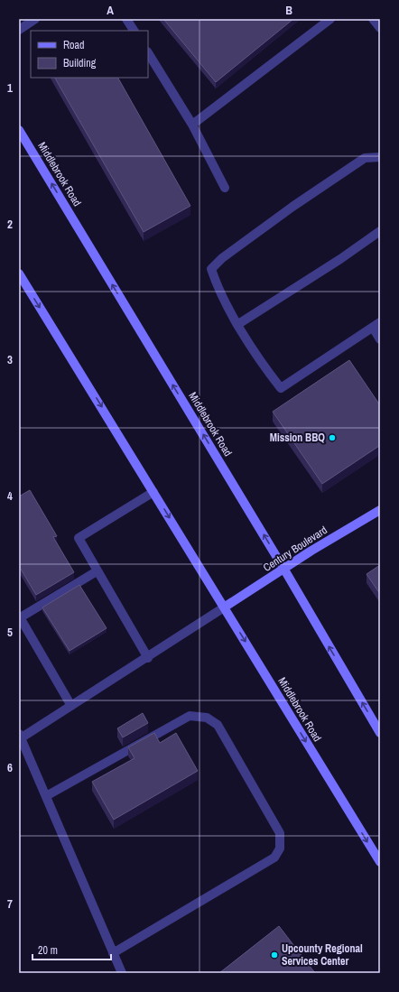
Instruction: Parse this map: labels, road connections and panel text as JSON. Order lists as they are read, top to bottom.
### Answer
{
  "streets": {
    "main road": ["Middlebrook Road", "Century Boulevard"]
  },
  "crossings": [
    ["Middlebrook Road", "Century Boulevard"]
  ],
  "places": ["Mission BBQ", "Upcounty Regional Services Center"],
  "legend": ["Road", "Building"],
  "scale_bar": "20 m",
  "grid": {
    "columns": ["A", "B"],
    "rows": [
      "1",
      "2",
      "3",
      "4",
      "5",
      "6",
      "7"
    ]
  }
}
